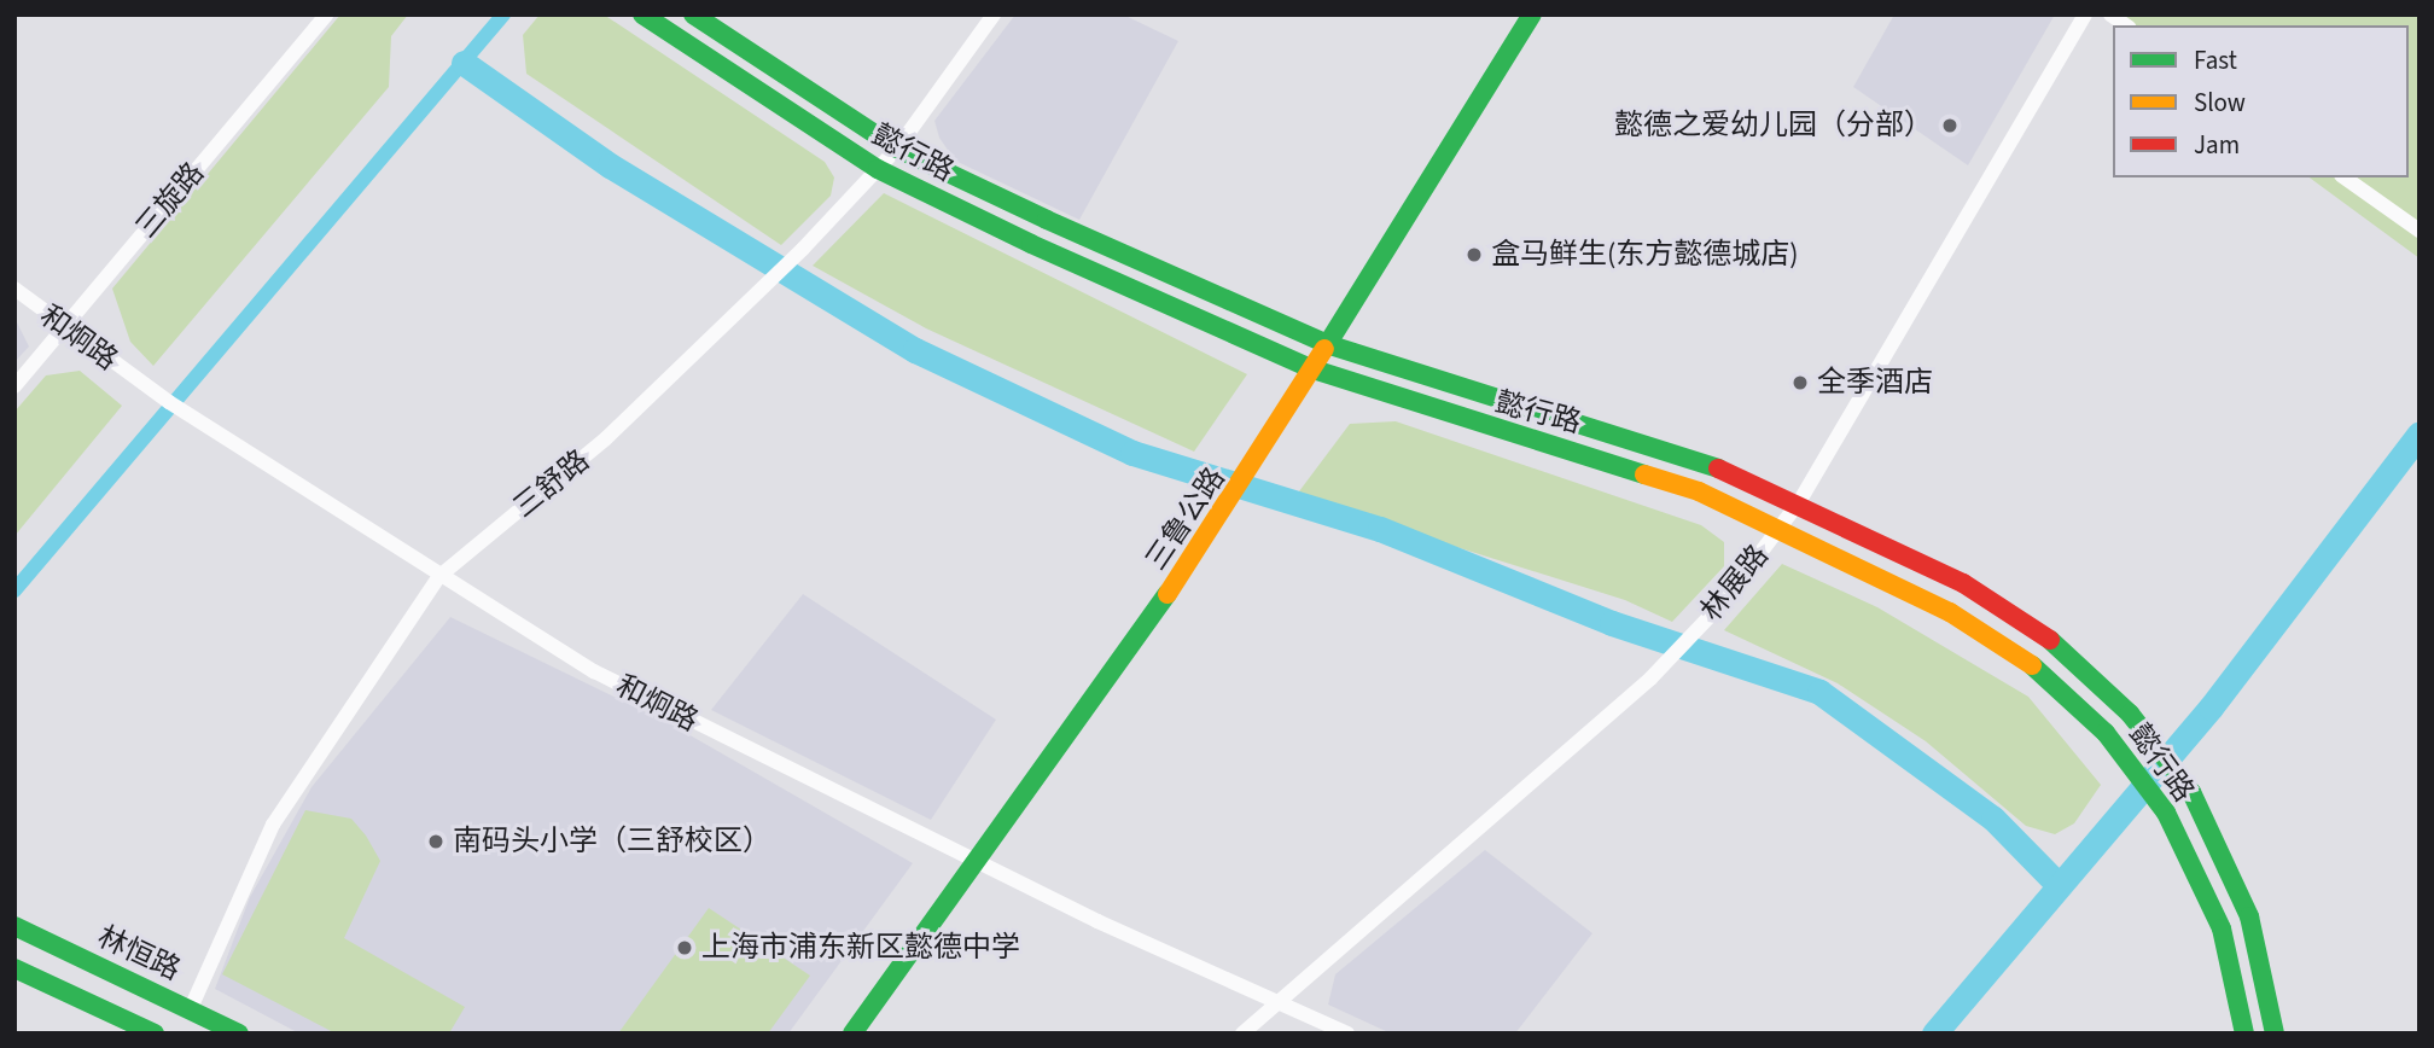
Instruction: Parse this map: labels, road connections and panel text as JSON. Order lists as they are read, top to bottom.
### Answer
{
  "streets": {
    "street": [
      "懿行路",
      "三旋路",
      "和炯路",
      "三舒路",
      "三鲁公路",
      "林展路",
      "林恒路"
    ]
  },
  "crossings": [
    ["懿行路", "三舒路"],
    ["懿行路", "三鲁公路"],
    ["懿行路", "林展路"],
    ["三旋路", "和炯路"],
    ["和炯路", "三舒路"],
    ["和炯路", "三鲁公路"],
    ["和炯路", "林展路"],
    ["三舒路", "林恒路"]
  ],
  "places": [
    "懿德之爱幼儿园（分部）",
    "盒马鲜生(东方懿德城店)",
    "全季酒店",
    "南码头小学（三舒校区）",
    "上海市浦东新区懿德中学"
  ],
  "legend": ["Fast", "Slow", "Jam"]
}
